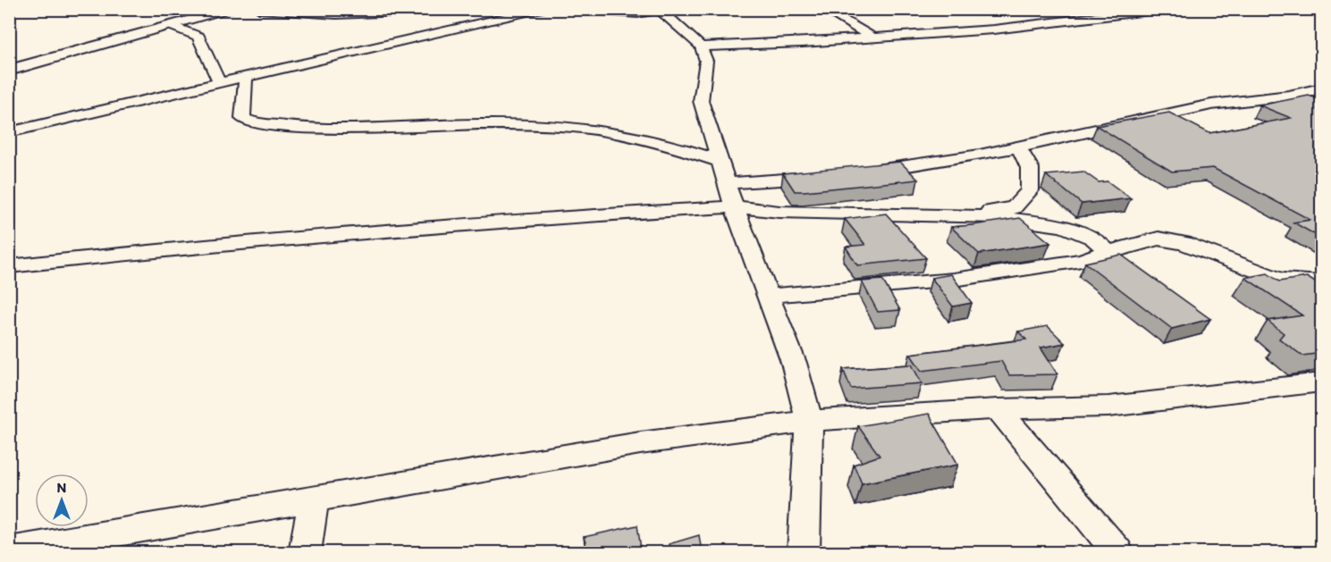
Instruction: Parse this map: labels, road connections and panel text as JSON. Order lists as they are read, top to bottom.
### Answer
{
  "north": "top"
}
